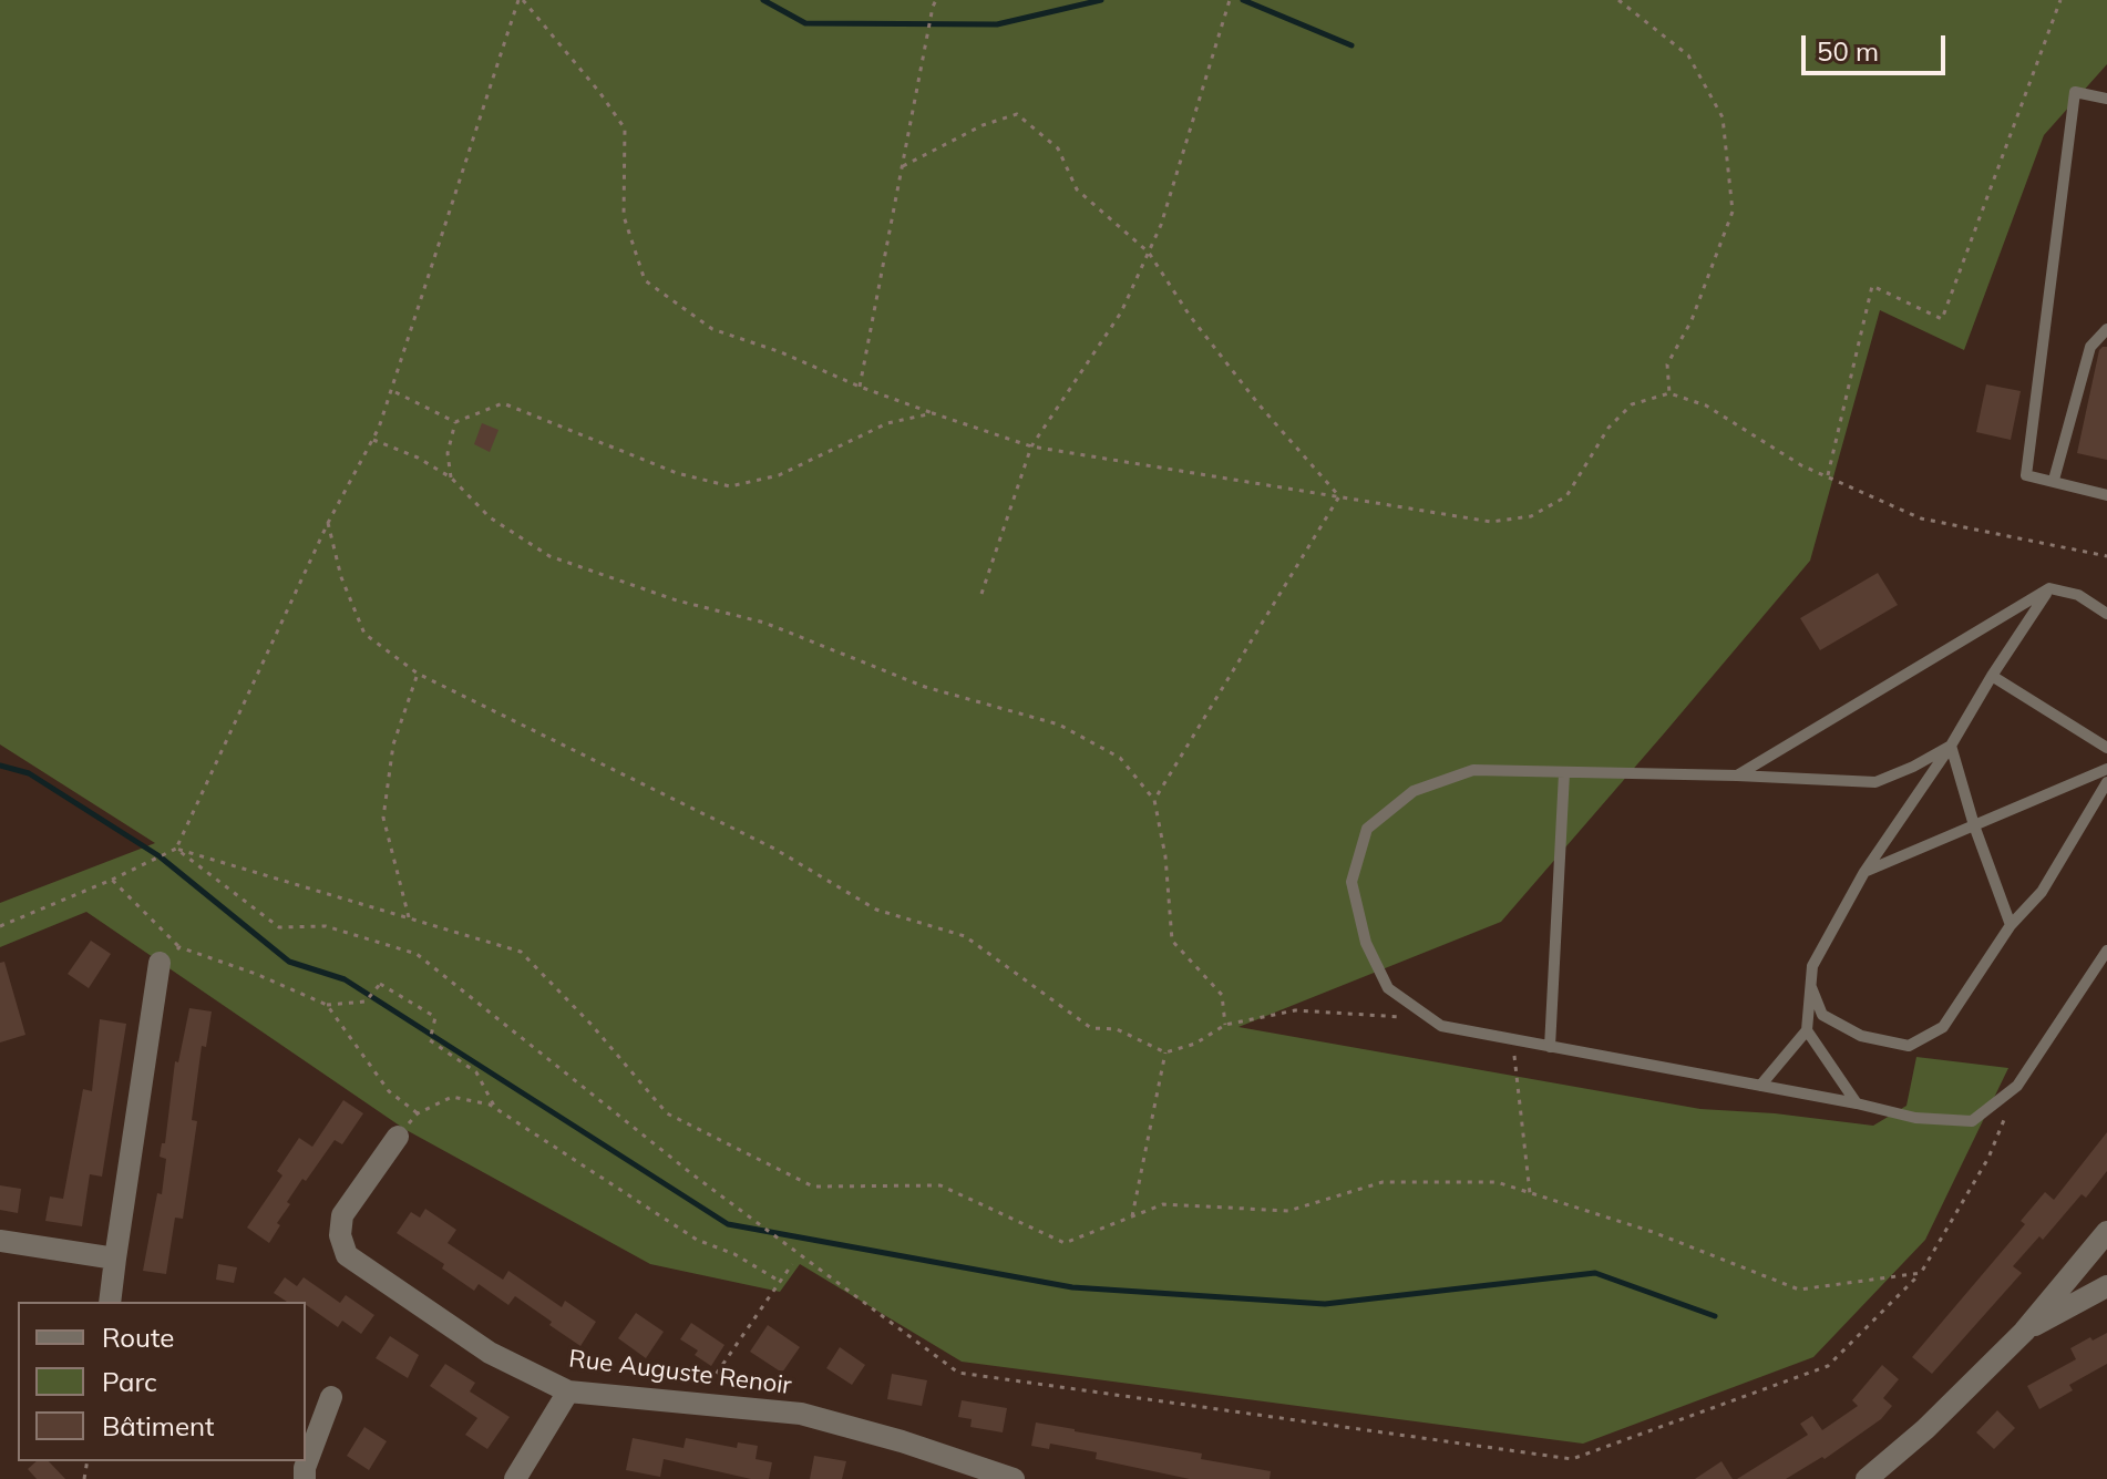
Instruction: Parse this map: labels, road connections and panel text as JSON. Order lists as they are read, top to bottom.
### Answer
{
  "streets": {
    "street": ["Rue Auguste Renoir"]
  },
  "legend": ["Route", "Parc", "Bâtiment"],
  "scale_bar": "50 m"
}
